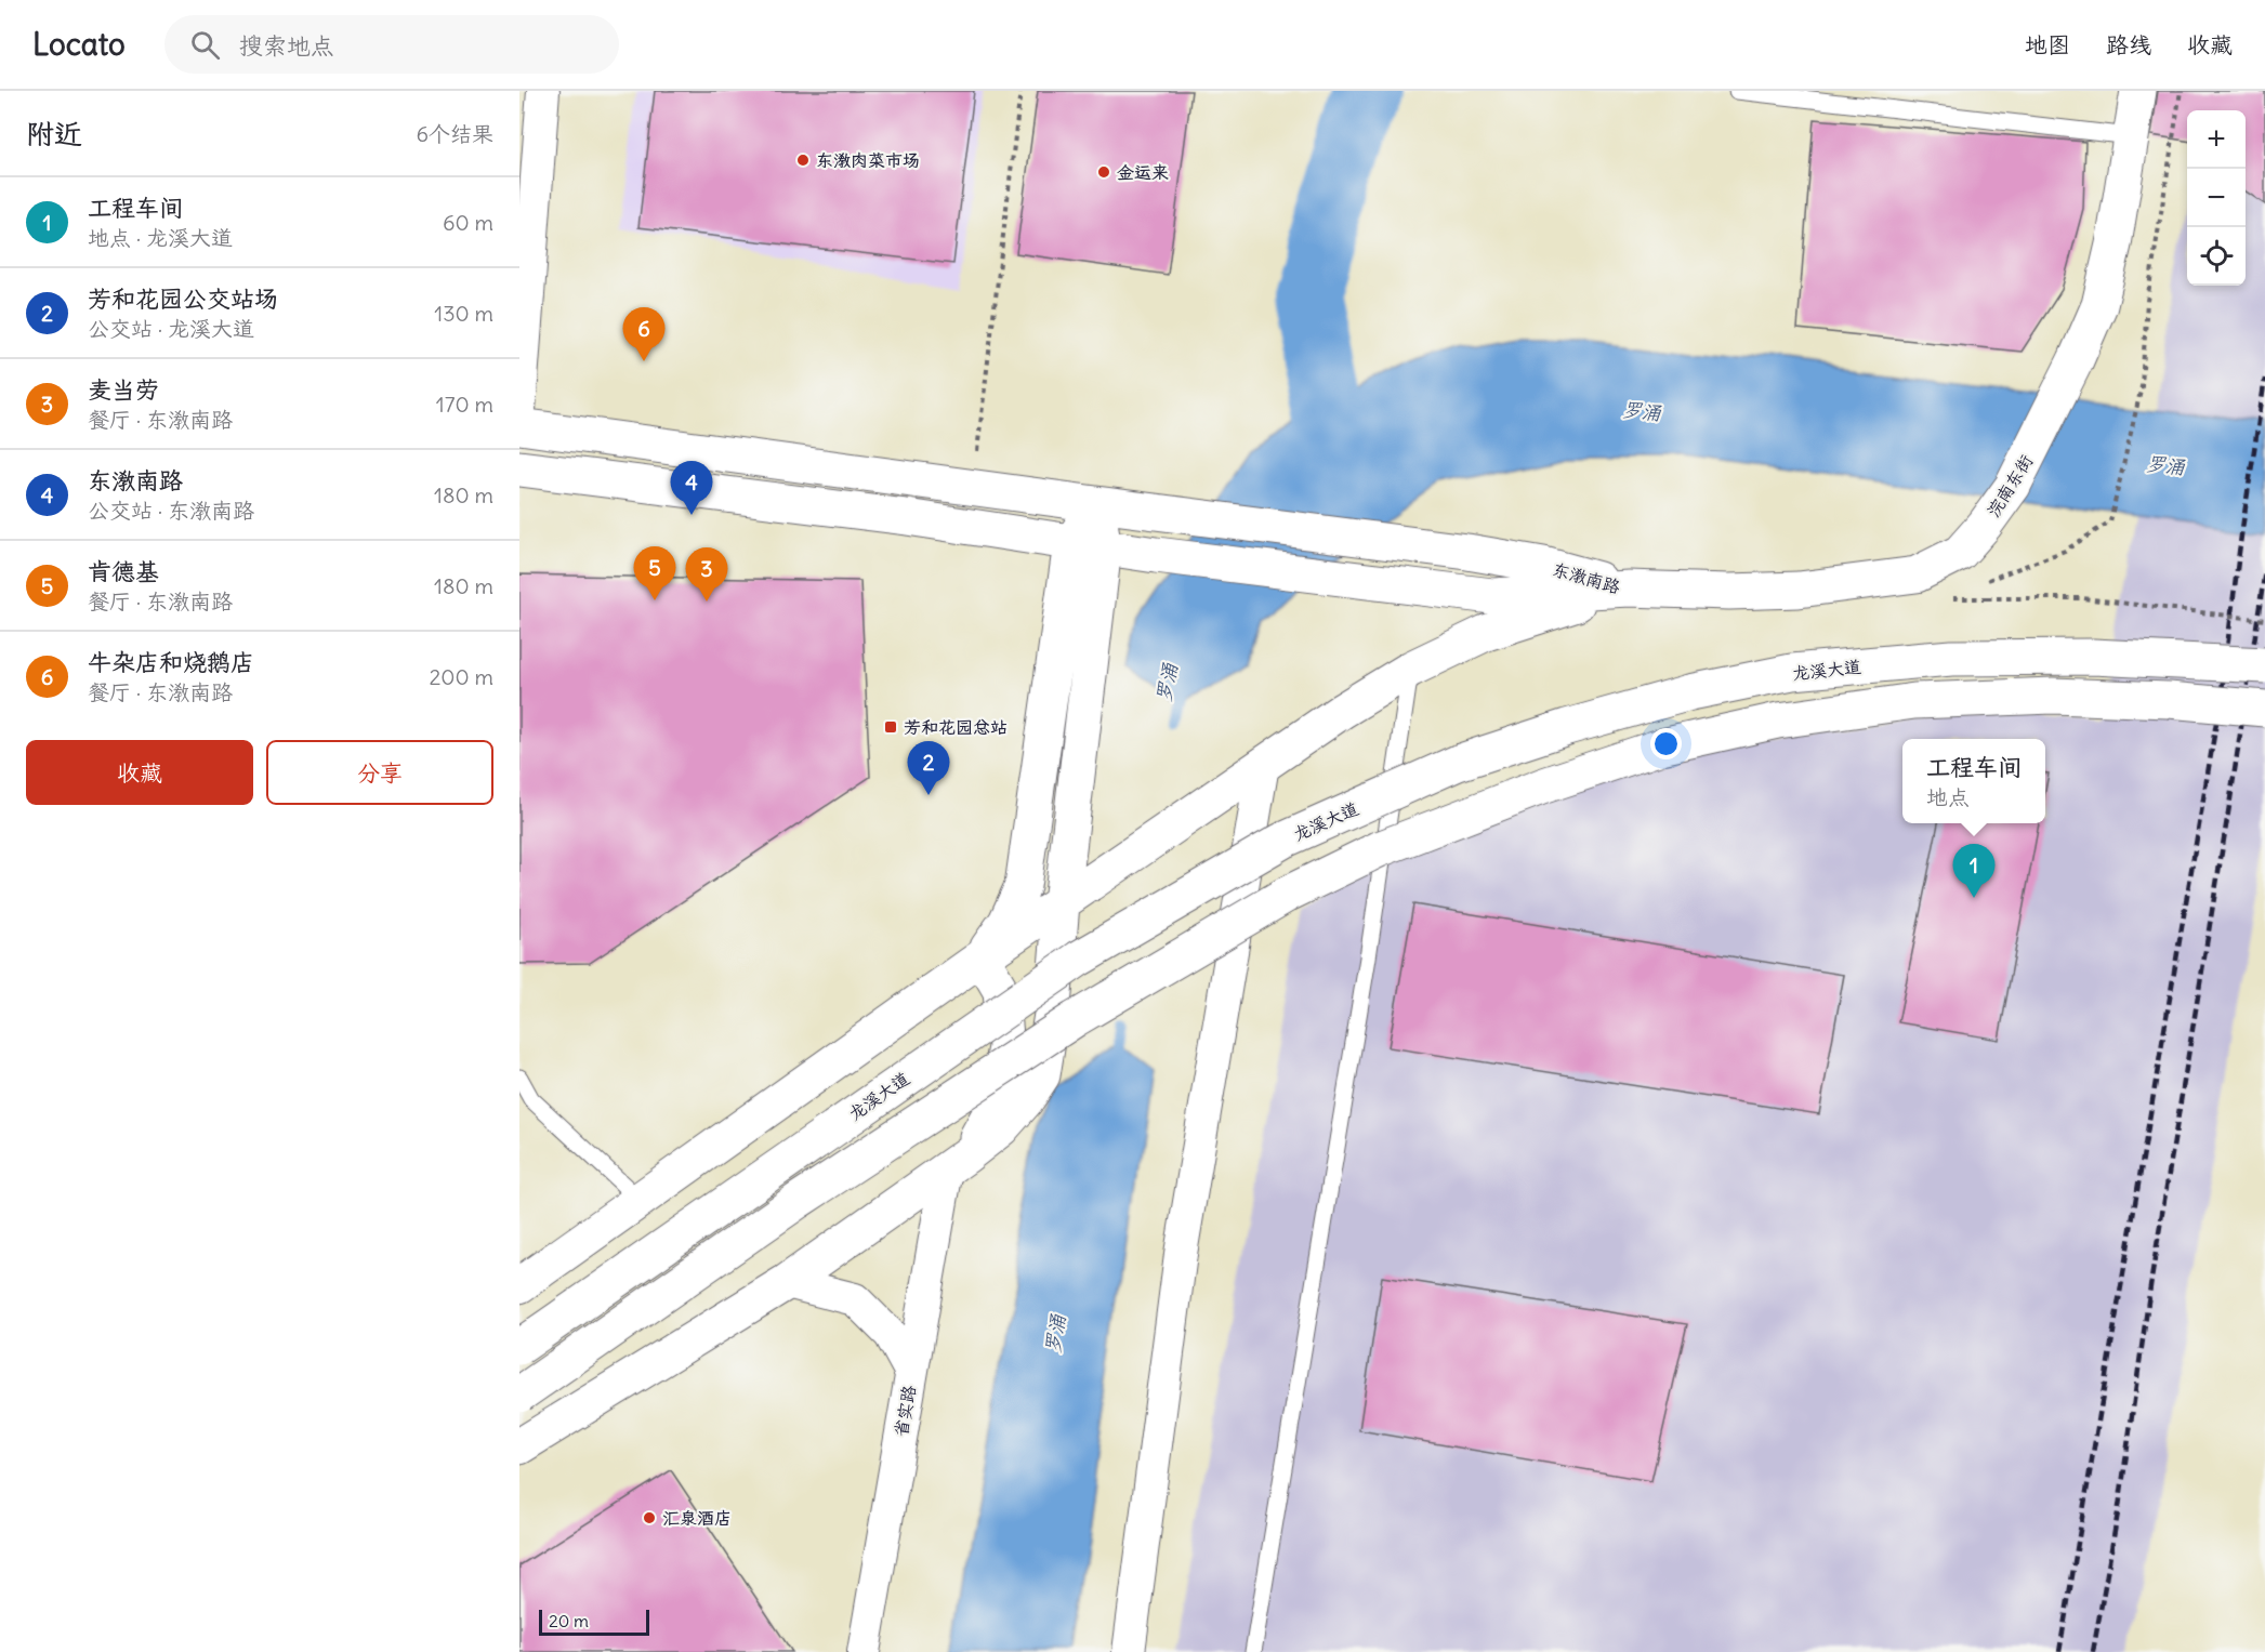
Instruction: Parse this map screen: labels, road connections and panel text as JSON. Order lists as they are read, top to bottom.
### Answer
{
  "streets": {
    "street": [
      "浣南东街",
      "东漖南路",
      "龙溪大道",
      "省实路"
    ]
  },
  "crossings": [
    ["浣南东街", "东漖南路"]
  ],
  "water": ["罗涌"],
  "places": {
    "other": ["东漖肉菜市场", "金运来", "汇泉酒店"],
    "transit": ["芳和花园总站"]
  },
  "scale_bar": "20 m",
  "page": {
    "header": "Locato",
    "search": "搜索地点",
    "nav": ["地图", "路线", "收藏"],
    "heading": ["附近", "6个结果"],
    "map_buttons": ["+", "−"],
    "list": [
      {
        "mark": "1",
        "name": "工程车间",
        "note": "地点 · 龙溪大道",
        "value": "60 m"
      },
      {
        "mark": "2",
        "name": "芳和花园公交站场",
        "note": "公交站 · 龙溪大道",
        "value": "130 m"
      },
      {
        "mark": "3",
        "name": "麦当劳",
        "note": "餐厅 · 东漖南路",
        "value": "170 m"
      },
      {
        "mark": "4",
        "name": "东漖南路",
        "note": "公交站 · 东漖南路",
        "value": "180 m"
      },
      {
        "mark": "5",
        "name": "肯德基",
        "note": "餐厅 · 东漖南路",
        "value": "180 m"
      },
      {
        "mark": "6",
        "name": "牛杂店和烧鹅店",
        "note": "餐厅 · 东漖南路",
        "value": "200 m"
      }
    ],
    "pins": [
      "6",
      "4",
      "5",
      "3",
      "2",
      "1"
    ],
    "buttons": ["收藏", "分享"],
    "popup": ["工程车间", "地点"],
    "scale": "20 m"
  }
}
